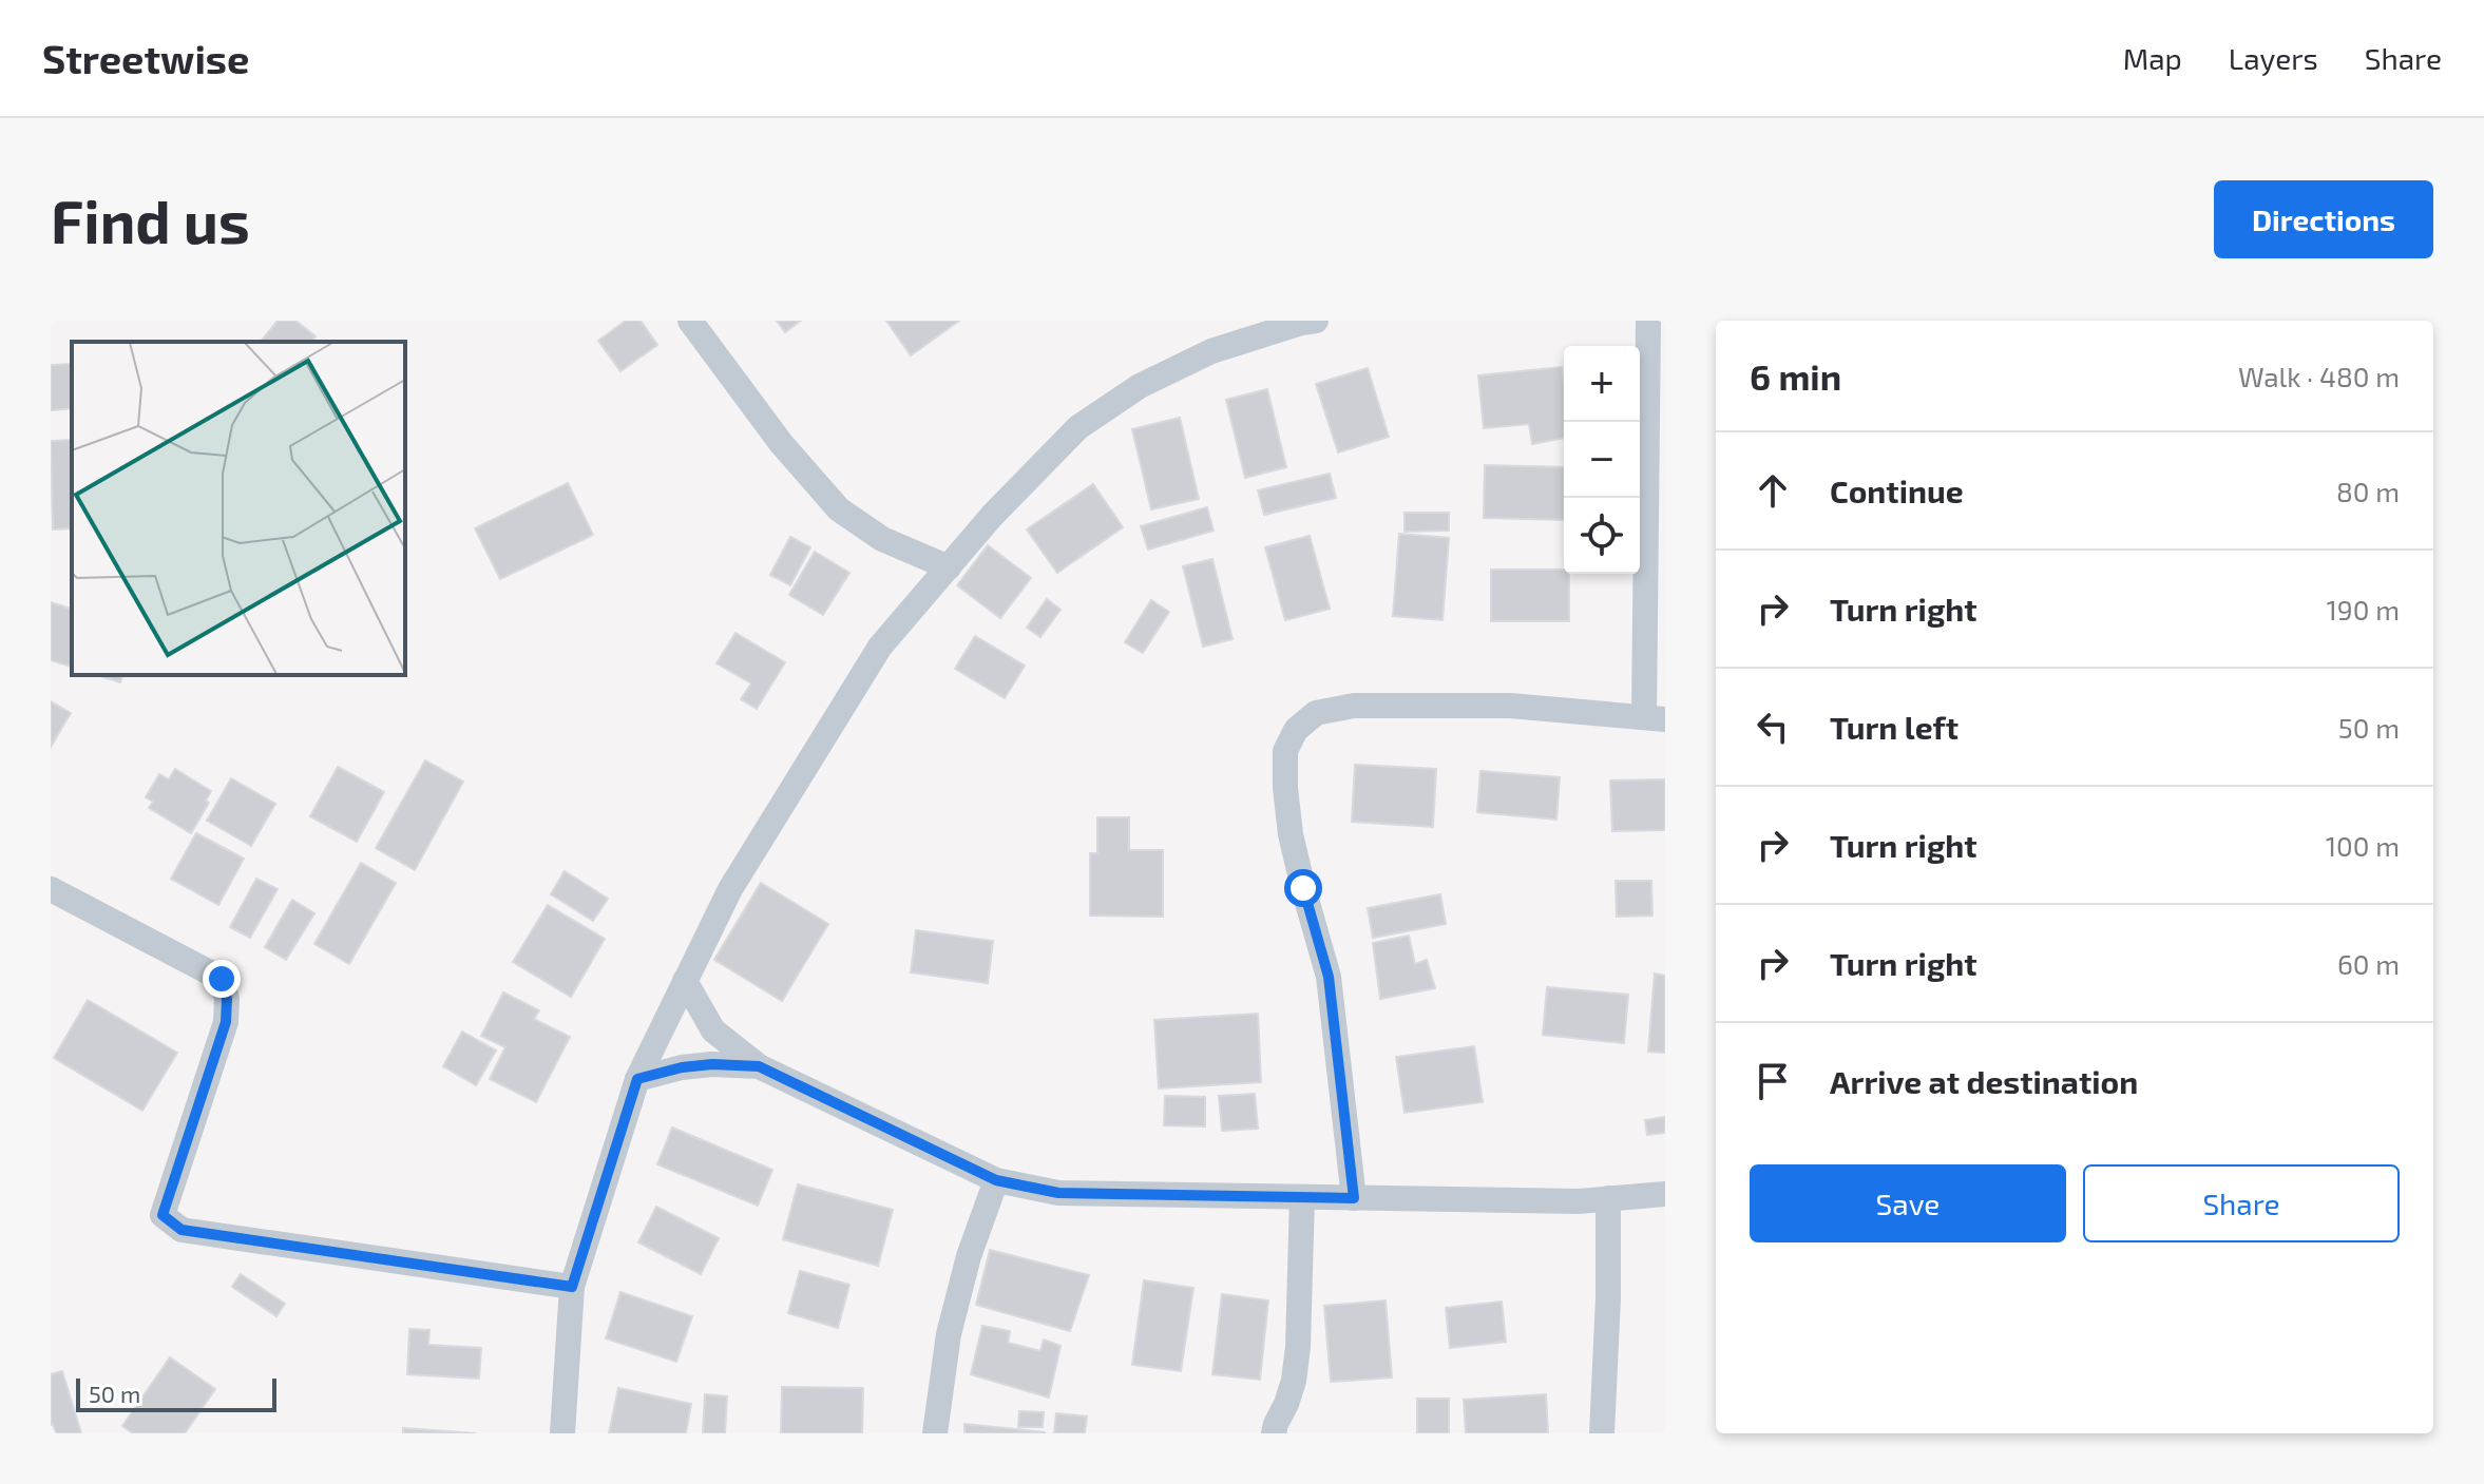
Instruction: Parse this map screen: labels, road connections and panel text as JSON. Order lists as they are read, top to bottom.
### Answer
{
  "scale_bar": "50 m",
  "page": {
    "header": "Streetwise",
    "nav": ["Map", "Layers", "Share"],
    "buttons": [
      "Directions",
      ["Save", "Share"]
    ],
    "title": "Find us",
    "heading": ["6 min", "Walk · 480 m"],
    "map_buttons": ["+", "−"],
    "list": [
      ["Continue", "80 m"],
      ["Turn right", "190 m"],
      ["Turn left", "50 m"],
      ["Turn right", "100 m"],
      ["Turn right", "60 m"],
      "Arrive at destination"
    ],
    "scale": "50 m"
  }
}
